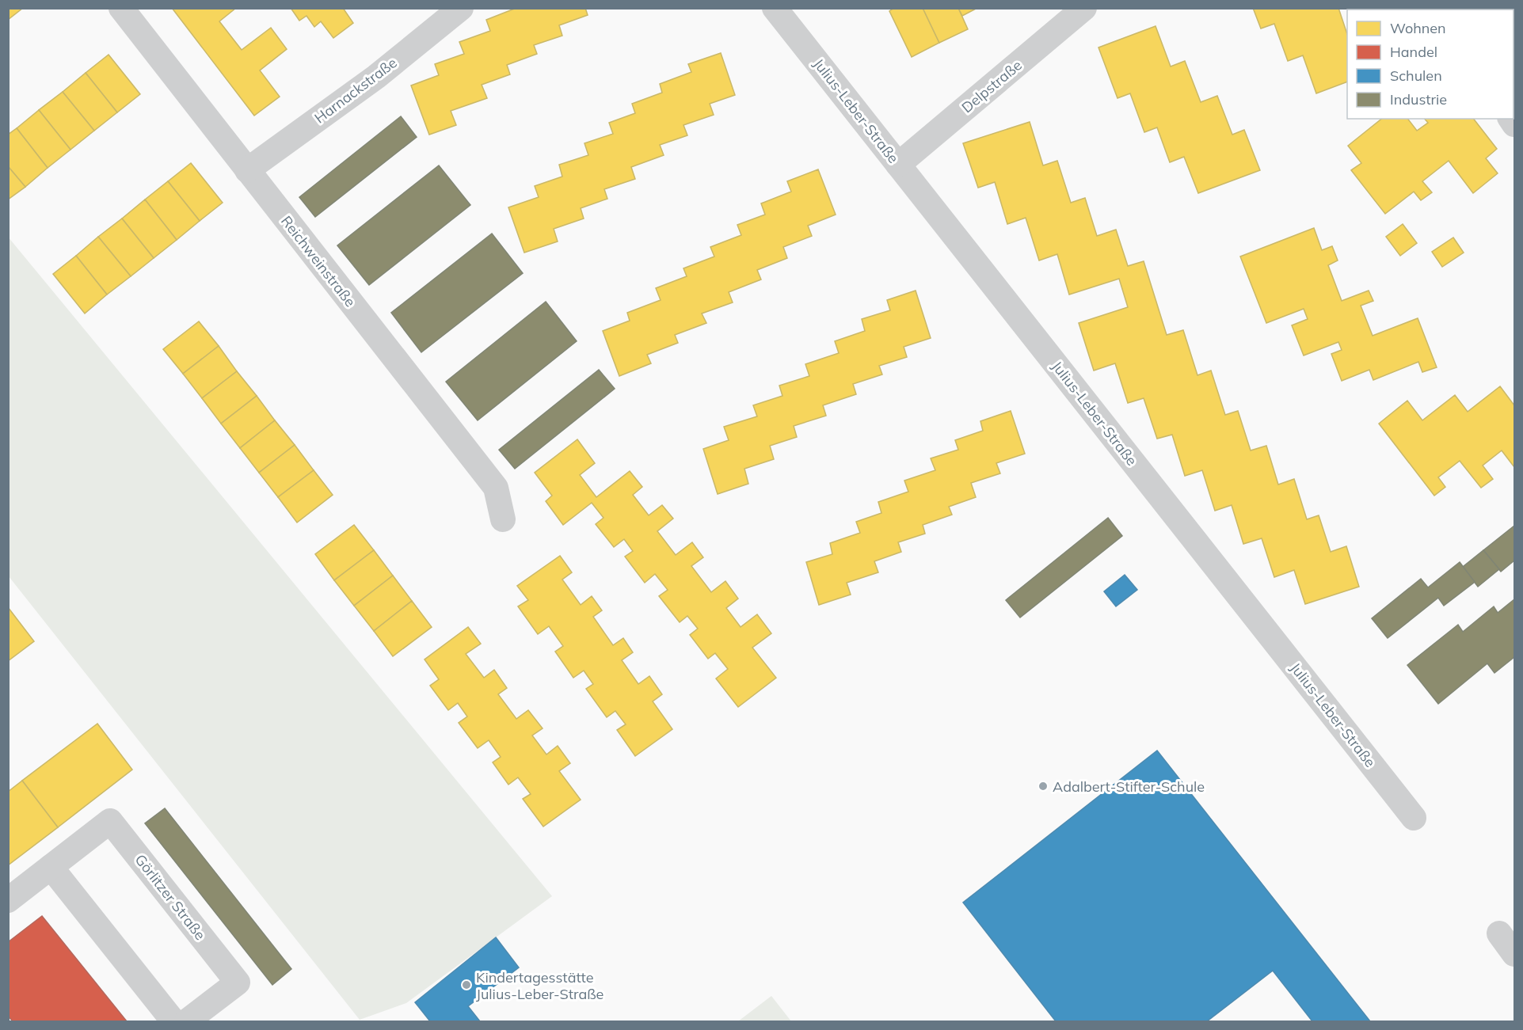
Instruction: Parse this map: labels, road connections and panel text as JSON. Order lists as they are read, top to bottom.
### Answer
{
  "streets": {
    "street": [
      "Delpstraße",
      "Harnackstraße",
      "Julius-Leber-Straße",
      "Reichweinstraße",
      "Görlitzer Straße"
    ]
  },
  "crossings": [
    ["Delpstraße", "Julius-Leber-Straße"],
    ["Harnackstraße", "Reichweinstraße"]
  ],
  "places": ["Adalbert-Stifter-Schule", "Kindertagesstätte Julius-Leber-Straße"],
  "legend": [
    "Wohnen",
    "Handel",
    "Schulen",
    "Industrie"
  ]
}
